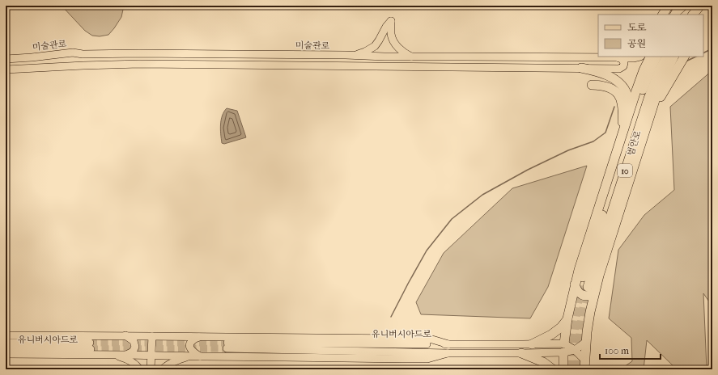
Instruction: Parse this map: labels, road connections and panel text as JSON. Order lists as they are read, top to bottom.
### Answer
{
  "streets": {
    "highway": ["범안로", "10"],
    "main road": ["미술관로", "유니버시아드로"]
  },
  "legend": ["도로", "공원"],
  "scale_bar": "100 m"
}
